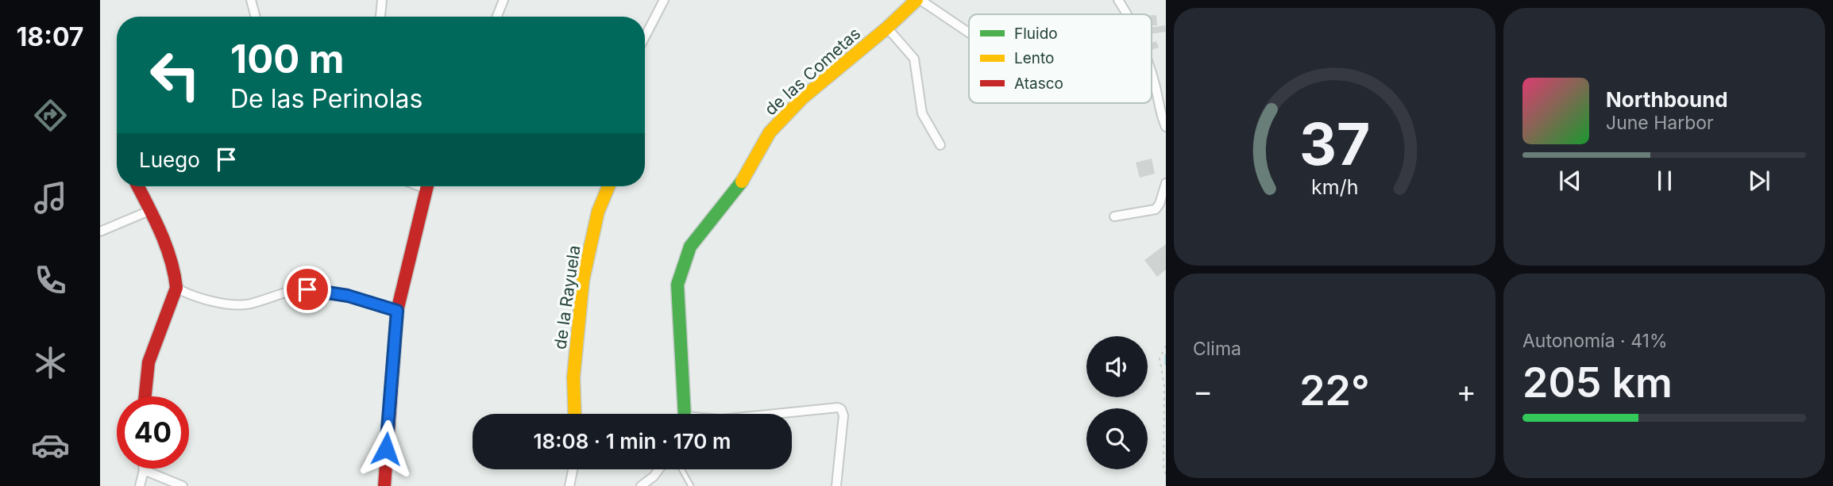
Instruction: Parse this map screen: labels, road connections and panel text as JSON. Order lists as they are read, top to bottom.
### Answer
{
  "streets": {
    "street": ["de las Cometas", "de la Rayuela"]
  },
  "legend": ["Fluido", "Lento", "Atasco"],
  "page": {
    "tabs": "18:07",
    "turn": ["100 m", "De las Perinolas"],
    "song": ["Northbound", "June Harbor"],
    "then": "Luego",
    "tile": [
      "Clima",
      ["Autonomía · 41%", "205 km"]
    ],
    "heat": ["−", "22°", "+"],
    "limit": "40",
    "trip": "18:08 · 1 min · 170 m",
    "gauge": ["37", "km/h"]
  }
}
